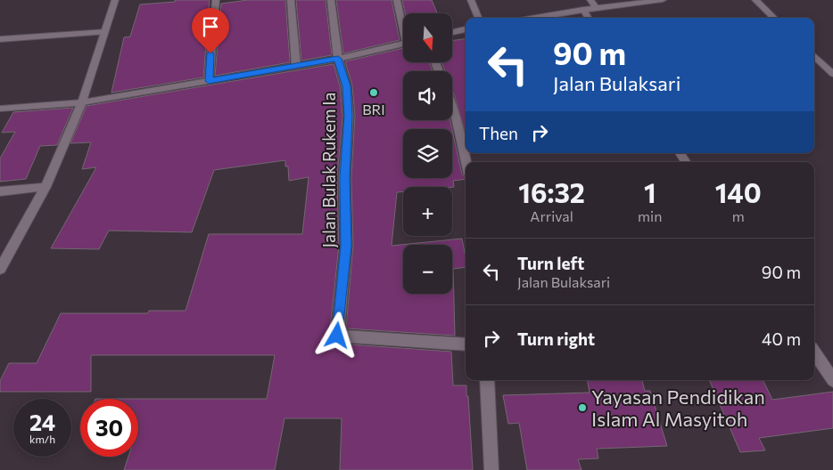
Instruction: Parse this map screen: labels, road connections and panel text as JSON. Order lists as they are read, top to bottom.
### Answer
{
  "streets": {
    "street": ["Jalan Bulak Rukem Ia"]
  },
  "places": ["BRI", "Yayasan Pendidikan Islam Al Masyitoh"],
  "north": "bottom",
  "page": {
    "map_buttons": ["+", "−"],
    "turn": ["90 m", "Jalan Bulaksari"],
    "then": "Then",
    "eta": [
      "16:32",
      "Arrival",
      "1",
      "min",
      "140",
      "m"
    ],
    "list": [
      {
        "name": "Turn left",
        "note": "Jalan Bulaksari",
        "value": "90 m"
      },
      {
        "name": "Turn right",
        "value": "40 m"
      }
    ],
    "speed": "24 km/h",
    "limit": "30"
  }
}
